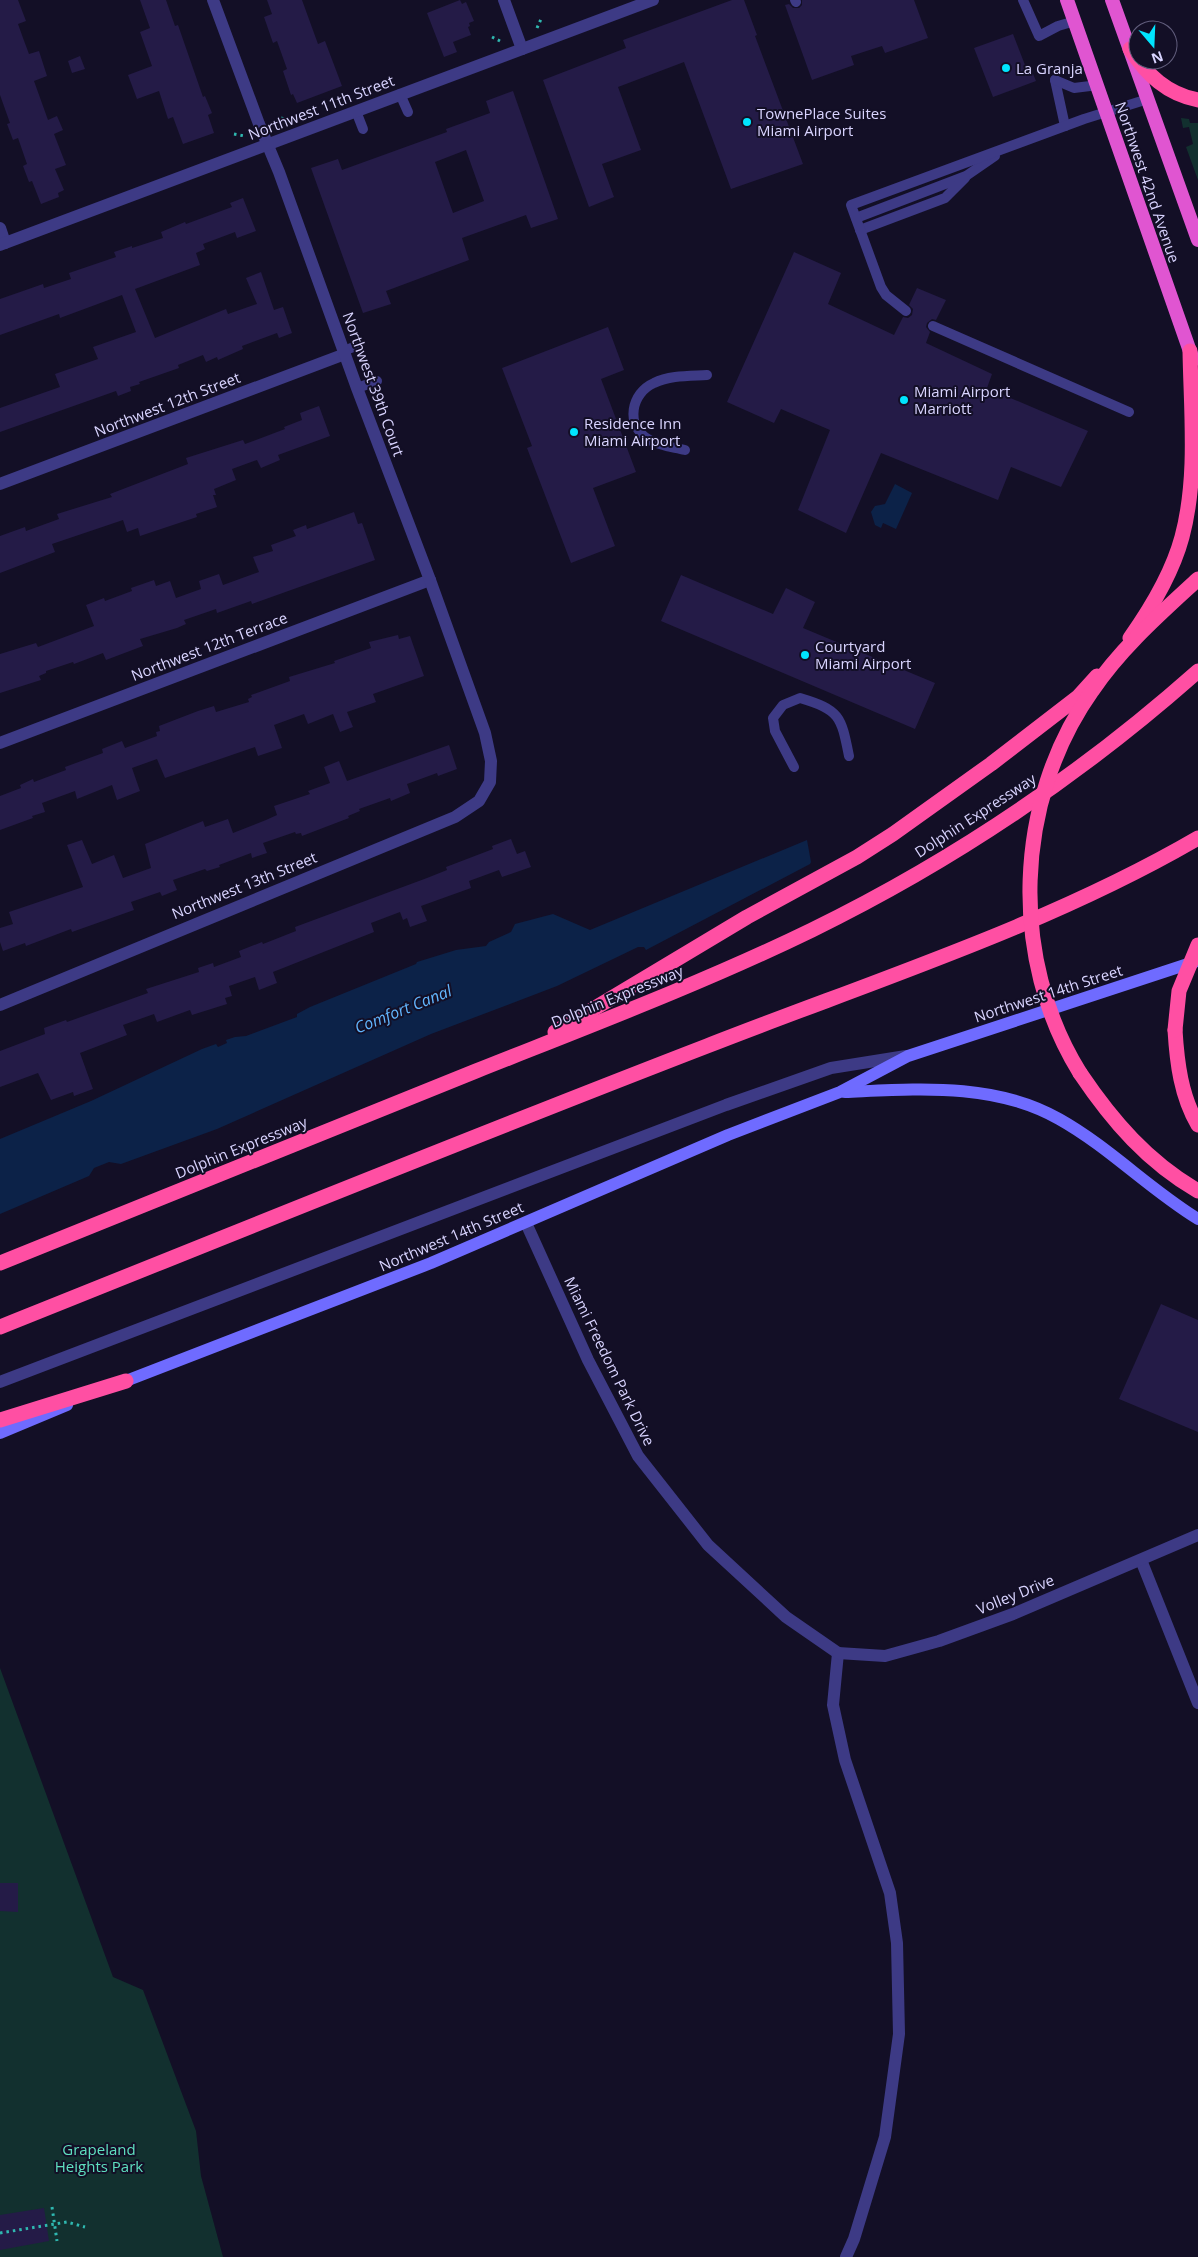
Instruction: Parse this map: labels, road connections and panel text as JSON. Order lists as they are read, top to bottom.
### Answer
{
  "streets": {
    "highway": ["Northwest 42nd Avenue", "Dolphin Expressway"],
    "main road": ["Northwest 14th Street"],
    "street": [
      "Northwest 11th Street",
      "Northwest 39th Court",
      "Northwest 12th Street",
      "Northwest 12th Terrace",
      "Northwest 13th Street",
      "Miami Freedom Park Drive",
      "Volley Drive"
    ]
  },
  "crossings": [
    ["Northwest 11th Street", "Northwest 39th Court"],
    ["Northwest 39th Court", "Northwest 12th Street"],
    ["Northwest 39th Court", "Northwest 12th Terrace"],
    ["Northwest 39th Court", "Northwest 13th Street"],
    ["Northwest 14th Street", "Miami Freedom Park Drive"],
    ["Miami Freedom Park Drive", "Volley Drive"]
  ],
  "water": ["Comfort Canal"],
  "parks": ["Grapeland Heights Park"],
  "places": [
    "La Granja",
    "TownePlace Suites Miami Airport",
    "Miami Airport Marriott",
    "Residence Inn Miami Airport",
    "Courtyard Miami Airport"
  ],
  "north": "bottom"
}
